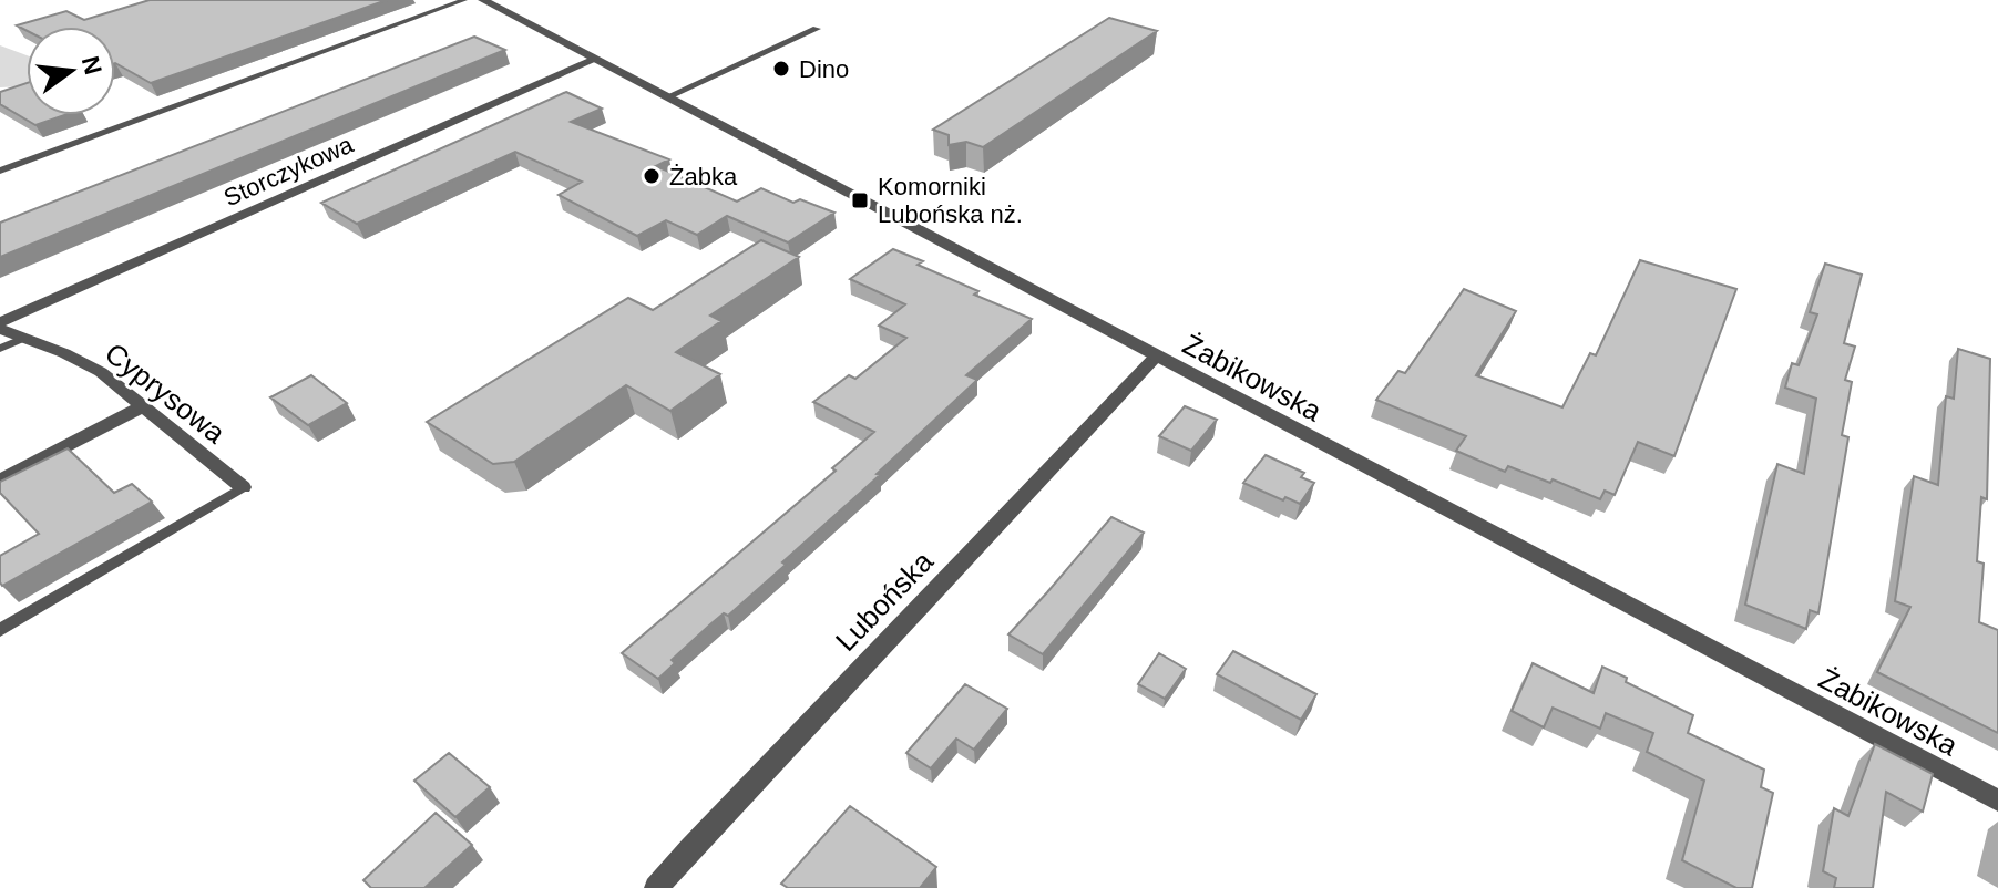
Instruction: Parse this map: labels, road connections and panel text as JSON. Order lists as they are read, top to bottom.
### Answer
{
  "streets": {
    "street": [
      "Storczykowa",
      "Żabikowska",
      "Cyprysowa",
      "Lubońska"
    ]
  },
  "crossings": [
    ["Storczykowa", "Żabikowska"],
    ["Żabikowska", "Lubońska"]
  ],
  "places": {
    "other": ["Dino", "Żabka"],
    "transit": ["Komorniki Lubońska nż."]
  },
  "north": "right"
}
